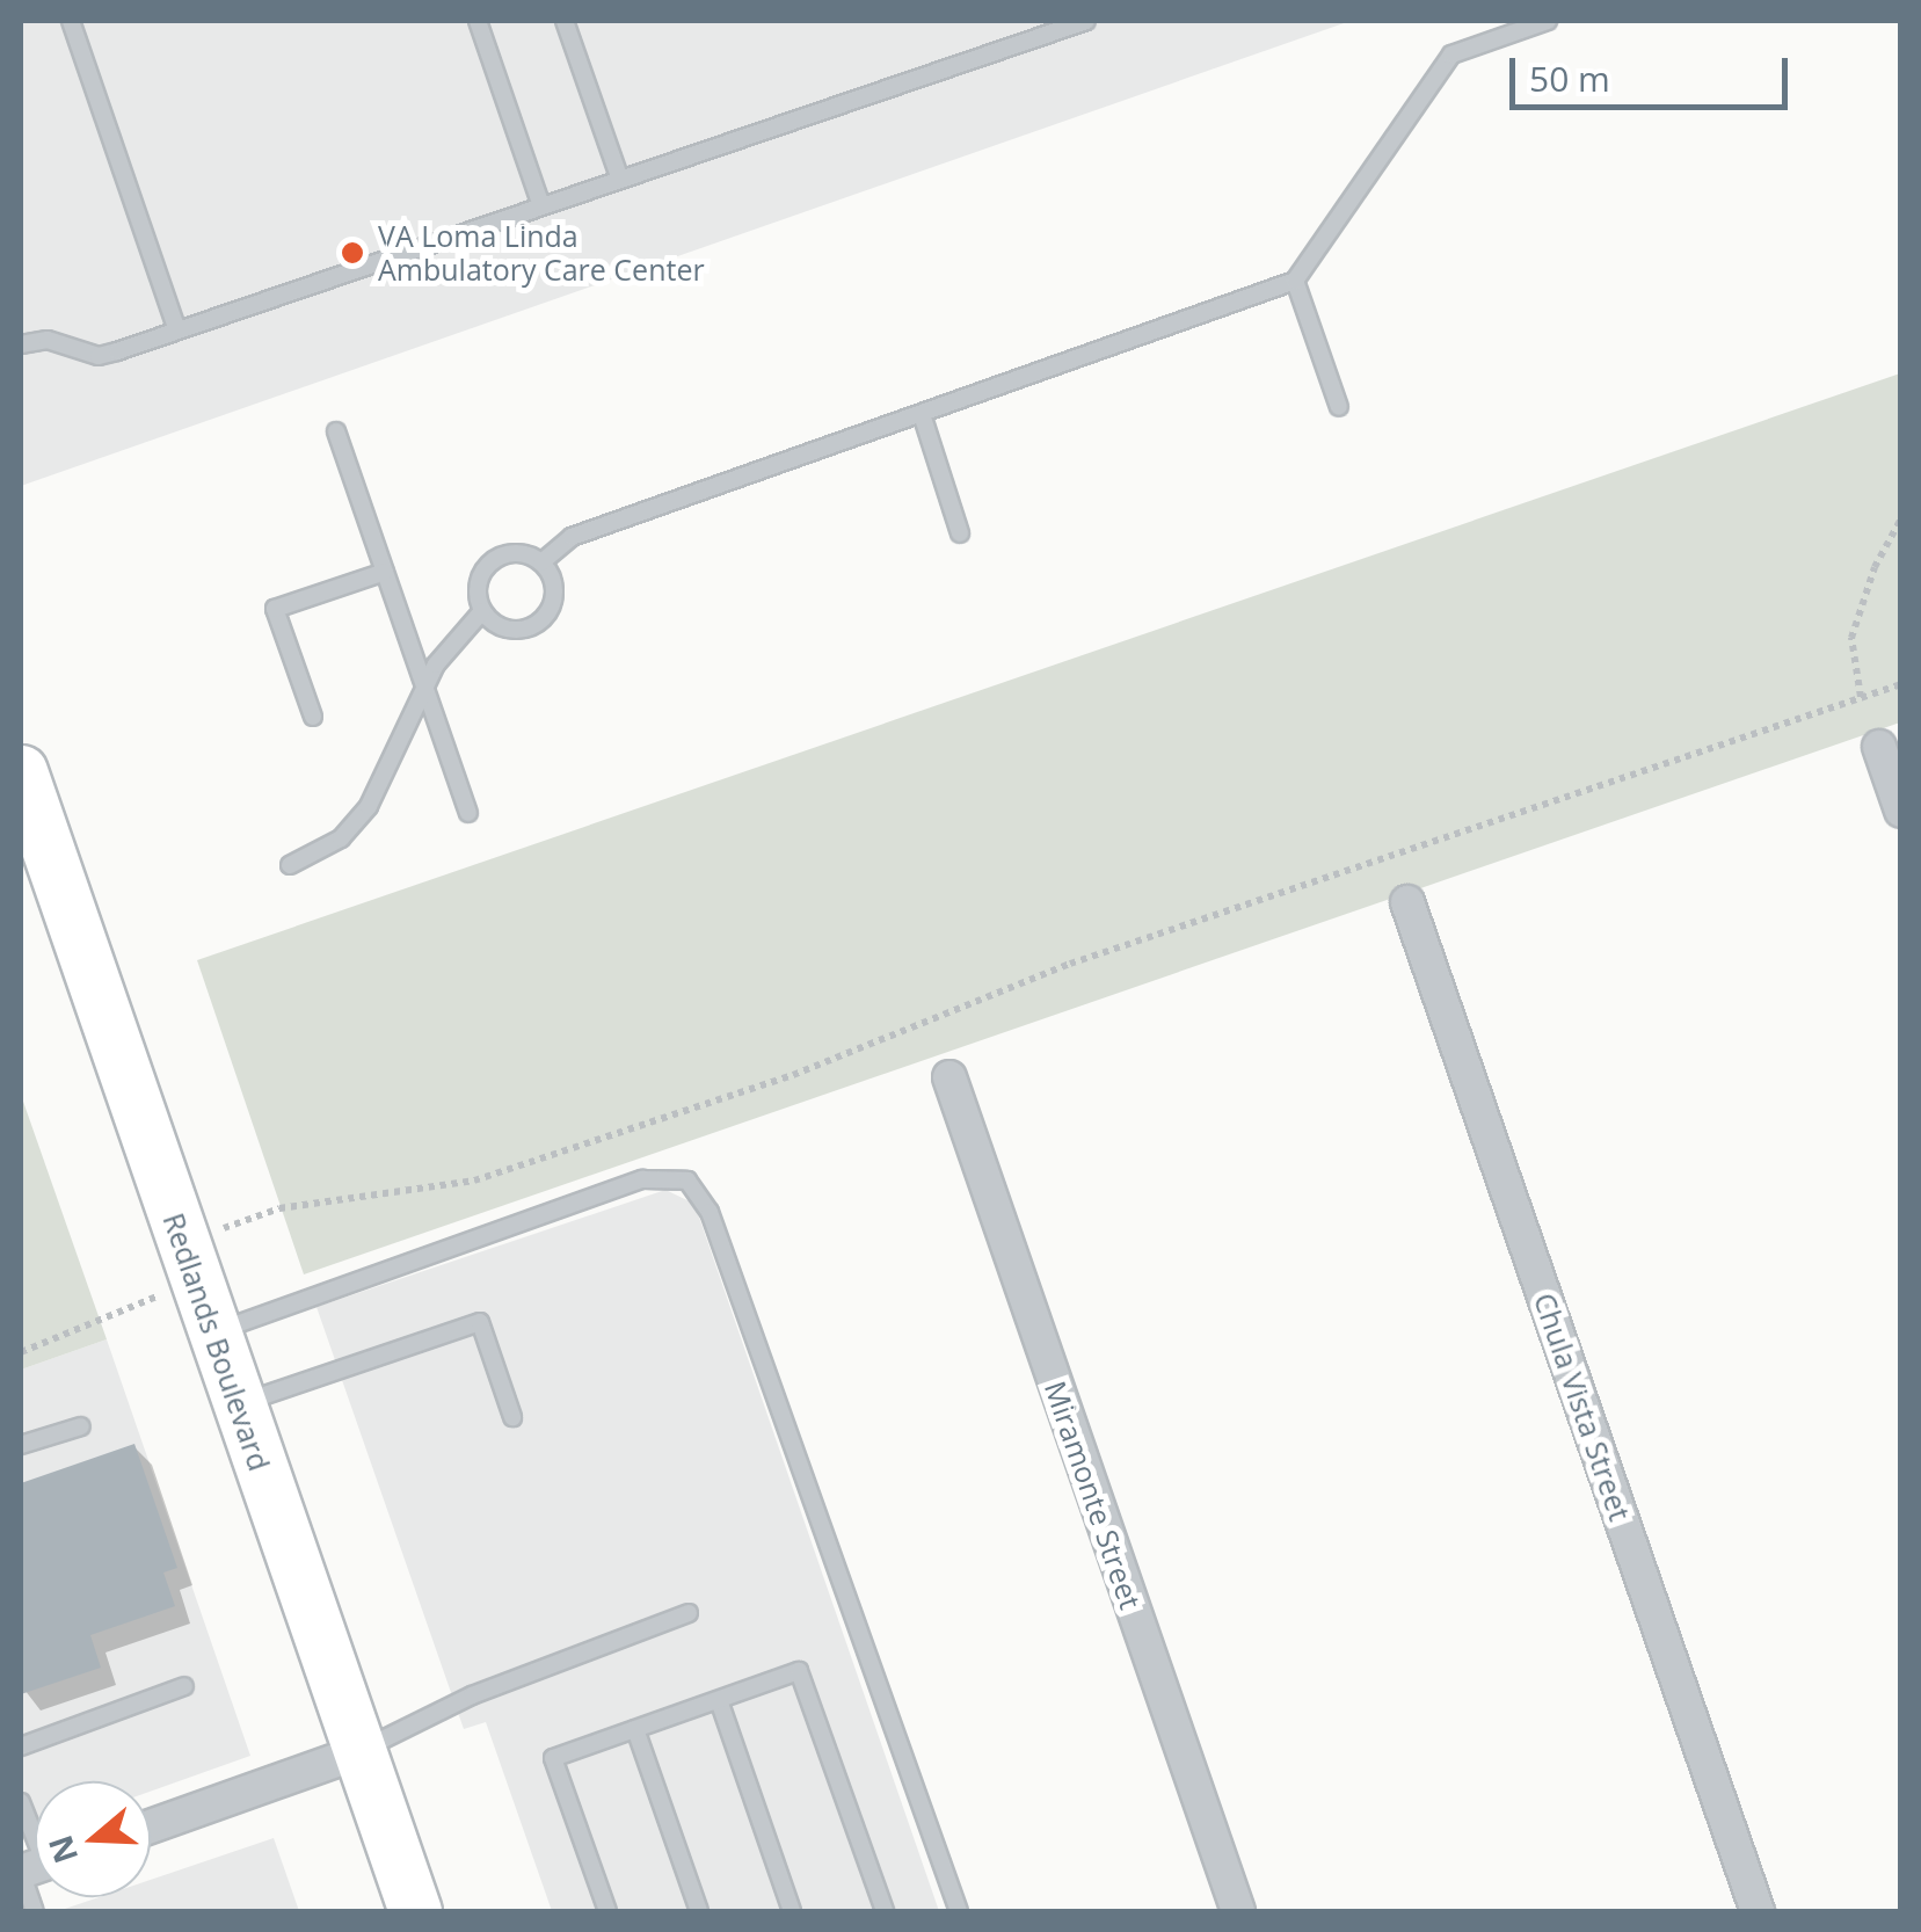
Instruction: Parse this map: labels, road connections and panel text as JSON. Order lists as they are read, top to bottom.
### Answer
{
  "streets": {
    "main road": ["Redlands Boulevard"],
    "street": ["Chula Vista Street", "Miramonte Street"]
  },
  "places": ["VA Loma Linda Ambulatory Care Center"],
  "scale_bar": "50 m",
  "north": "left"
}
